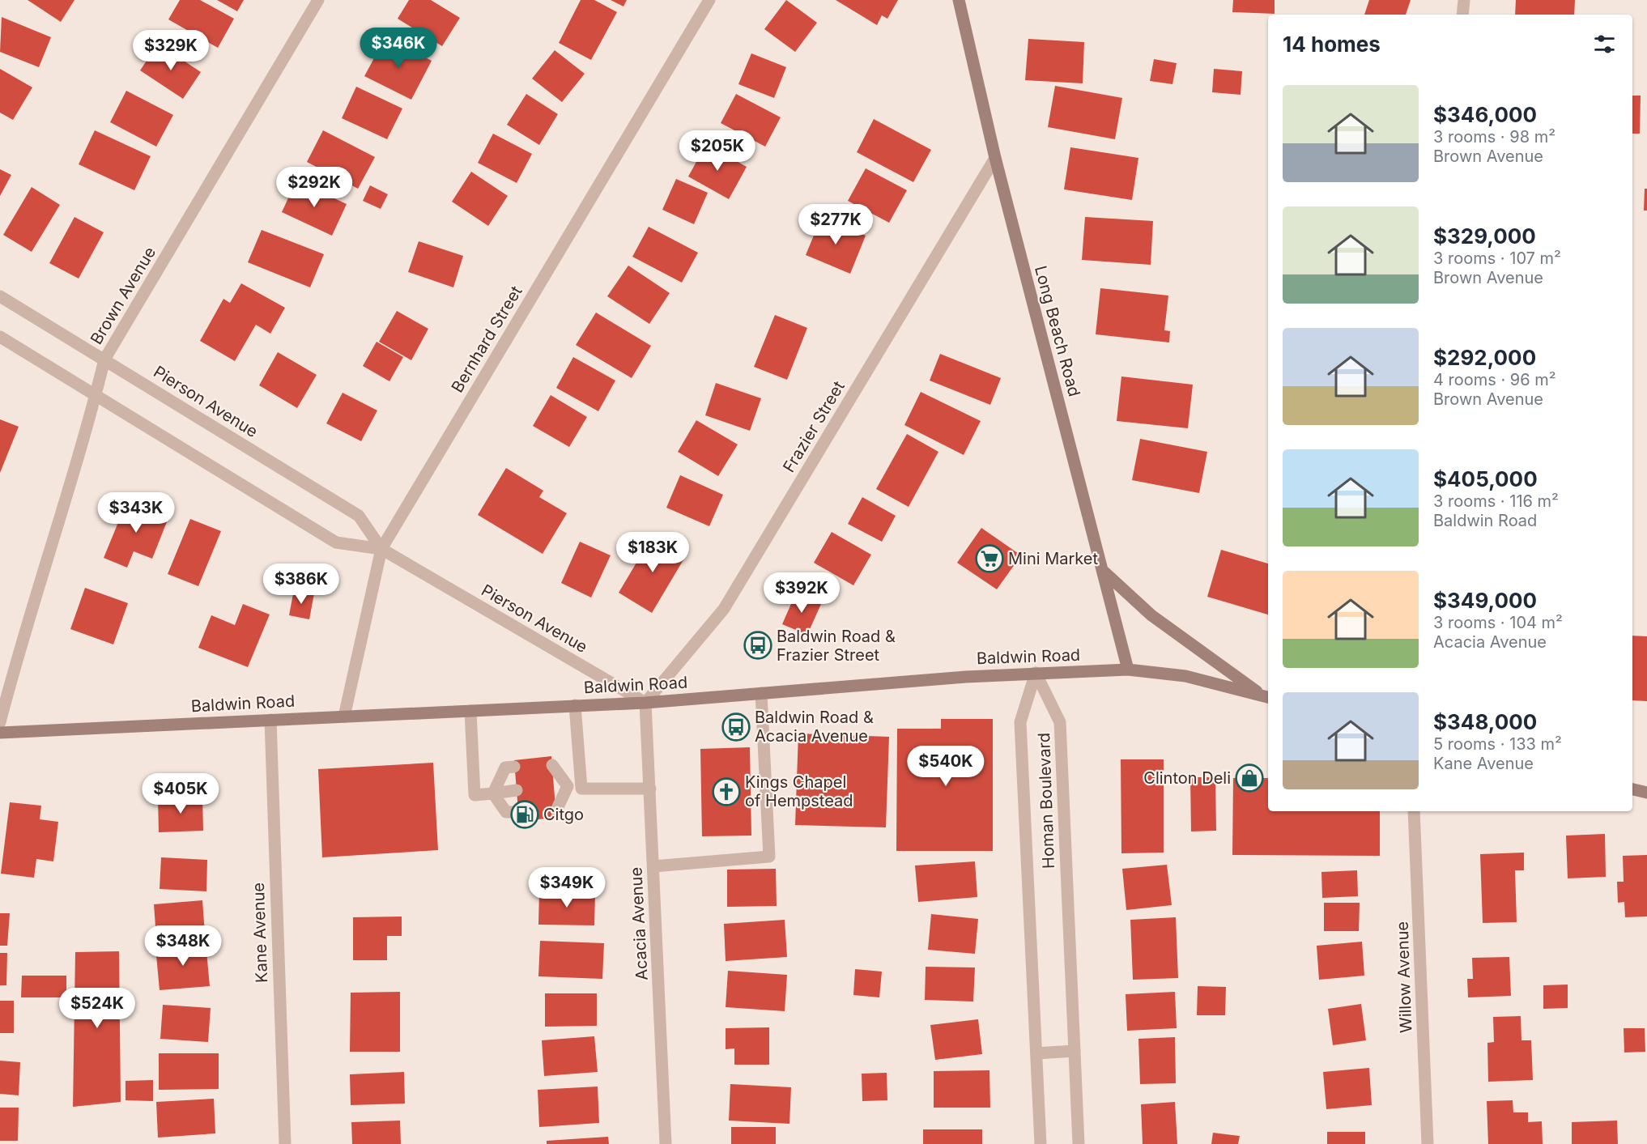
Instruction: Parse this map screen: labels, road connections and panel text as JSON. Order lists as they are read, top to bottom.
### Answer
{
  "streets": {
    "main road": ["Long Beach Road", "Baldwin Road"],
    "street": [
      "Brown Avenue",
      "Bernhard Street",
      "Pierson Avenue",
      "Frazier Street",
      "Homan Boulevard",
      "Acacia Avenue",
      "Kane Avenue",
      "Willow Avenue"
    ]
  },
  "crossings": [
    ["Brown Avenue", "Pierson Avenue"],
    ["Long Beach Road", "Frazier Street"],
    ["Long Beach Road", "Baldwin Road"],
    ["Bernhard Street", "Pierson Avenue"],
    ["Bernhard Street", "Baldwin Road"],
    ["Pierson Avenue", "Frazier Street"],
    ["Pierson Avenue", "Baldwin Road"],
    ["Pierson Avenue", "Acacia Avenue"],
    ["Frazier Street", "Baldwin Road"],
    ["Frazier Street", "Acacia Avenue"],
    ["Baldwin Road", "Homan Boulevard"],
    ["Baldwin Road", "Acacia Avenue"],
    ["Baldwin Road", "Kane Avenue"]
  ],
  "places": {
    "supermarket": ["Mini Market"],
    "bus stop": ["Baldwin Road & Frazier Street", "Baldwin Road & Acacia Avenue"],
    "shop": ["Clinton Deli"],
    "church": ["Kings Chapel of Hempstead"],
    "fuel station": ["Citgo"]
  },
  "page": {
    "heading": "14 homes",
    "price": [
      "$346K",
      "$329K",
      "$205K",
      "$292K",
      "$277K",
      "$343K",
      "$183K",
      "$386K",
      "$392K",
      "$540K",
      "$405K",
      "$349K",
      "$348K",
      "$524K"
    ],
    "list": [
      {
        "name": "$346,000",
        "note": "3 rooms · 98 m² · Brown Avenue"
      },
      {
        "name": "$329,000",
        "note": "3 rooms · 107 m² · Brown Avenue"
      },
      {
        "name": "$292,000",
        "note": "4 rooms · 96 m² · Brown Avenue"
      },
      {
        "name": "$405,000",
        "note": "3 rooms · 116 m² · Baldwin Road"
      },
      {
        "name": "$349,000",
        "note": "3 rooms · 104 m² · Acacia Avenue"
      },
      {
        "name": "$348,000",
        "note": "5 rooms · 133 m² · Kane Avenue"
      }
    ]
  }
}
